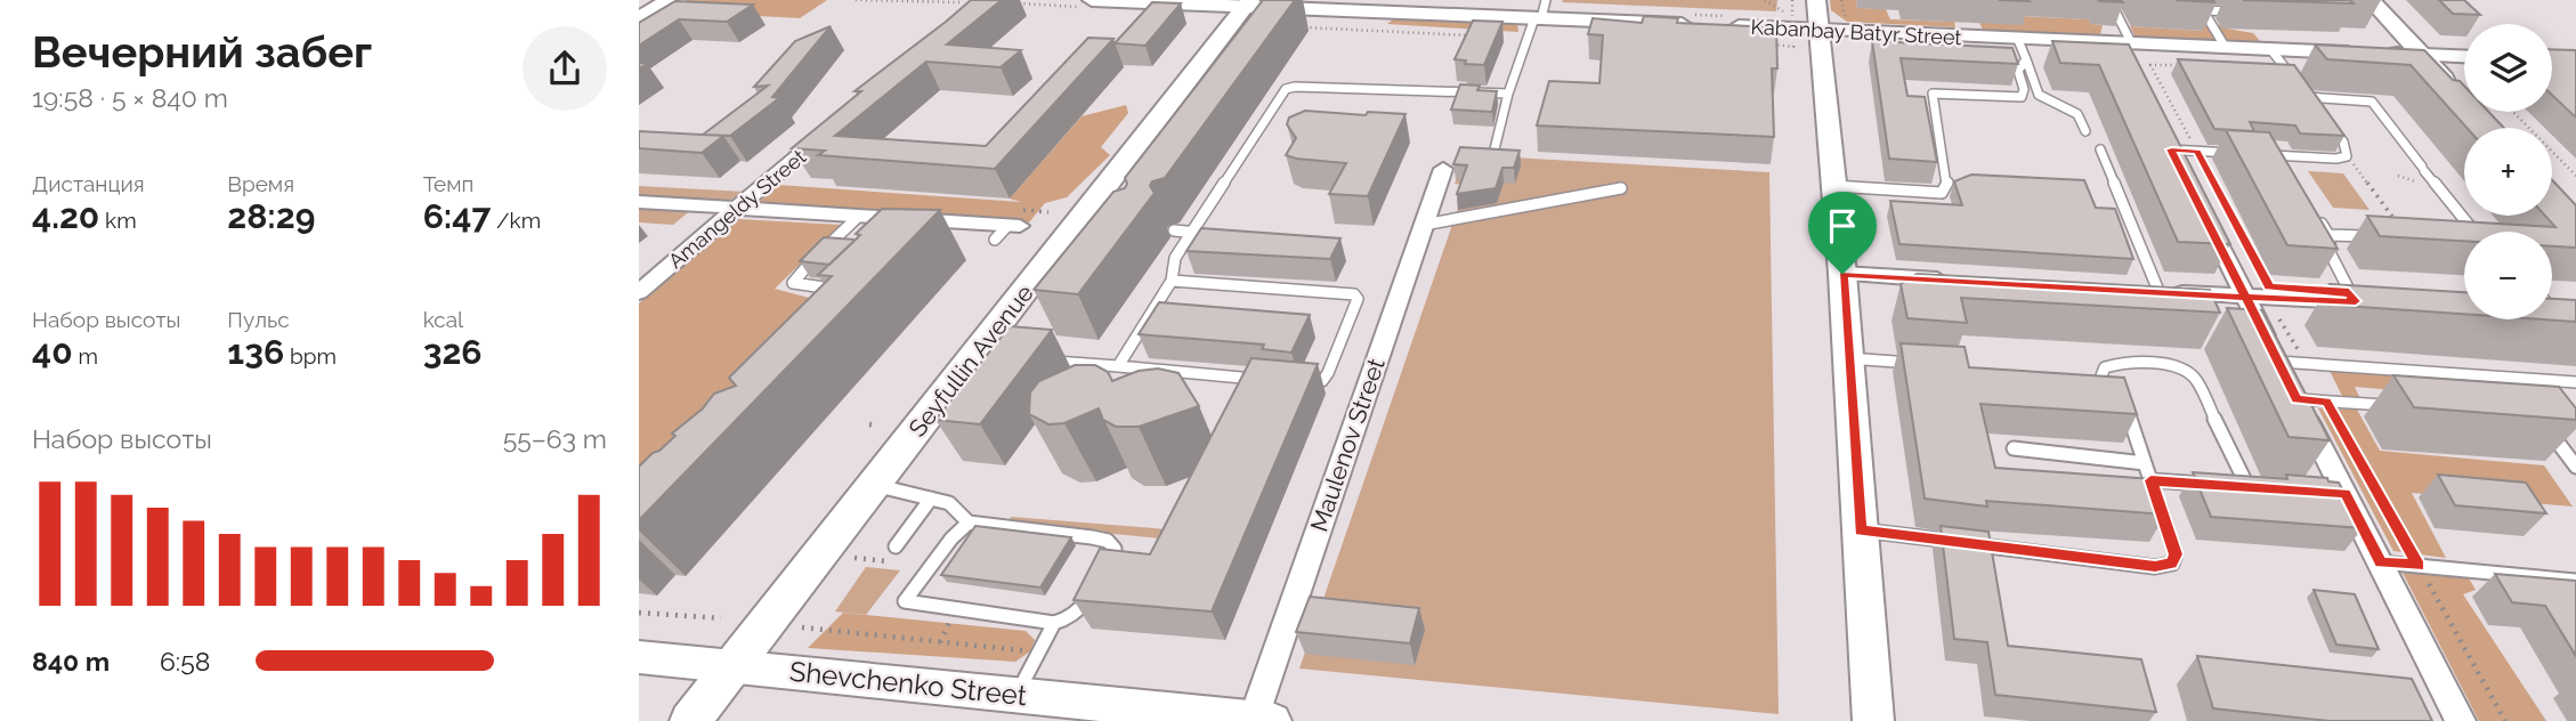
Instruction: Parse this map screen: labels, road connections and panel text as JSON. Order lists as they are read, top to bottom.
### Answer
{
  "streets": {
    "main road": ["Seyfullin Avenue"],
    "street": [
      "Kabanbay Batyr Street",
      "Amangeldy Street",
      "Maulenov Street",
      "Shevchenko Street"
    ]
  },
  "crossings": [
    ["Kabanbay Batyr Street", "Seyfullin Avenue"],
    ["Seyfullin Avenue", "Shevchenko Street"],
    ["Maulenov Street", "Shevchenko Street"]
  ],
  "page": {
    "heading": ["Вечерний забег", "19:58 · 5 × 840 m"],
    "map_buttons": ["+", "−"],
    "stats": [
      ["Дистанция", "4.20 km"],
      ["Время", "28:29"],
      ["Темп", "6:47 /km"],
      ["Набор высоты", "40 m"],
      ["Пульс", "136 bpm"],
      ["kcal", "326"]
    ],
    "chart": ["Набор высоты", "55–63 m"],
    "list": [
      {
        "name": "840 m",
        "note": "6:58"
      }
    ]
  }
}
